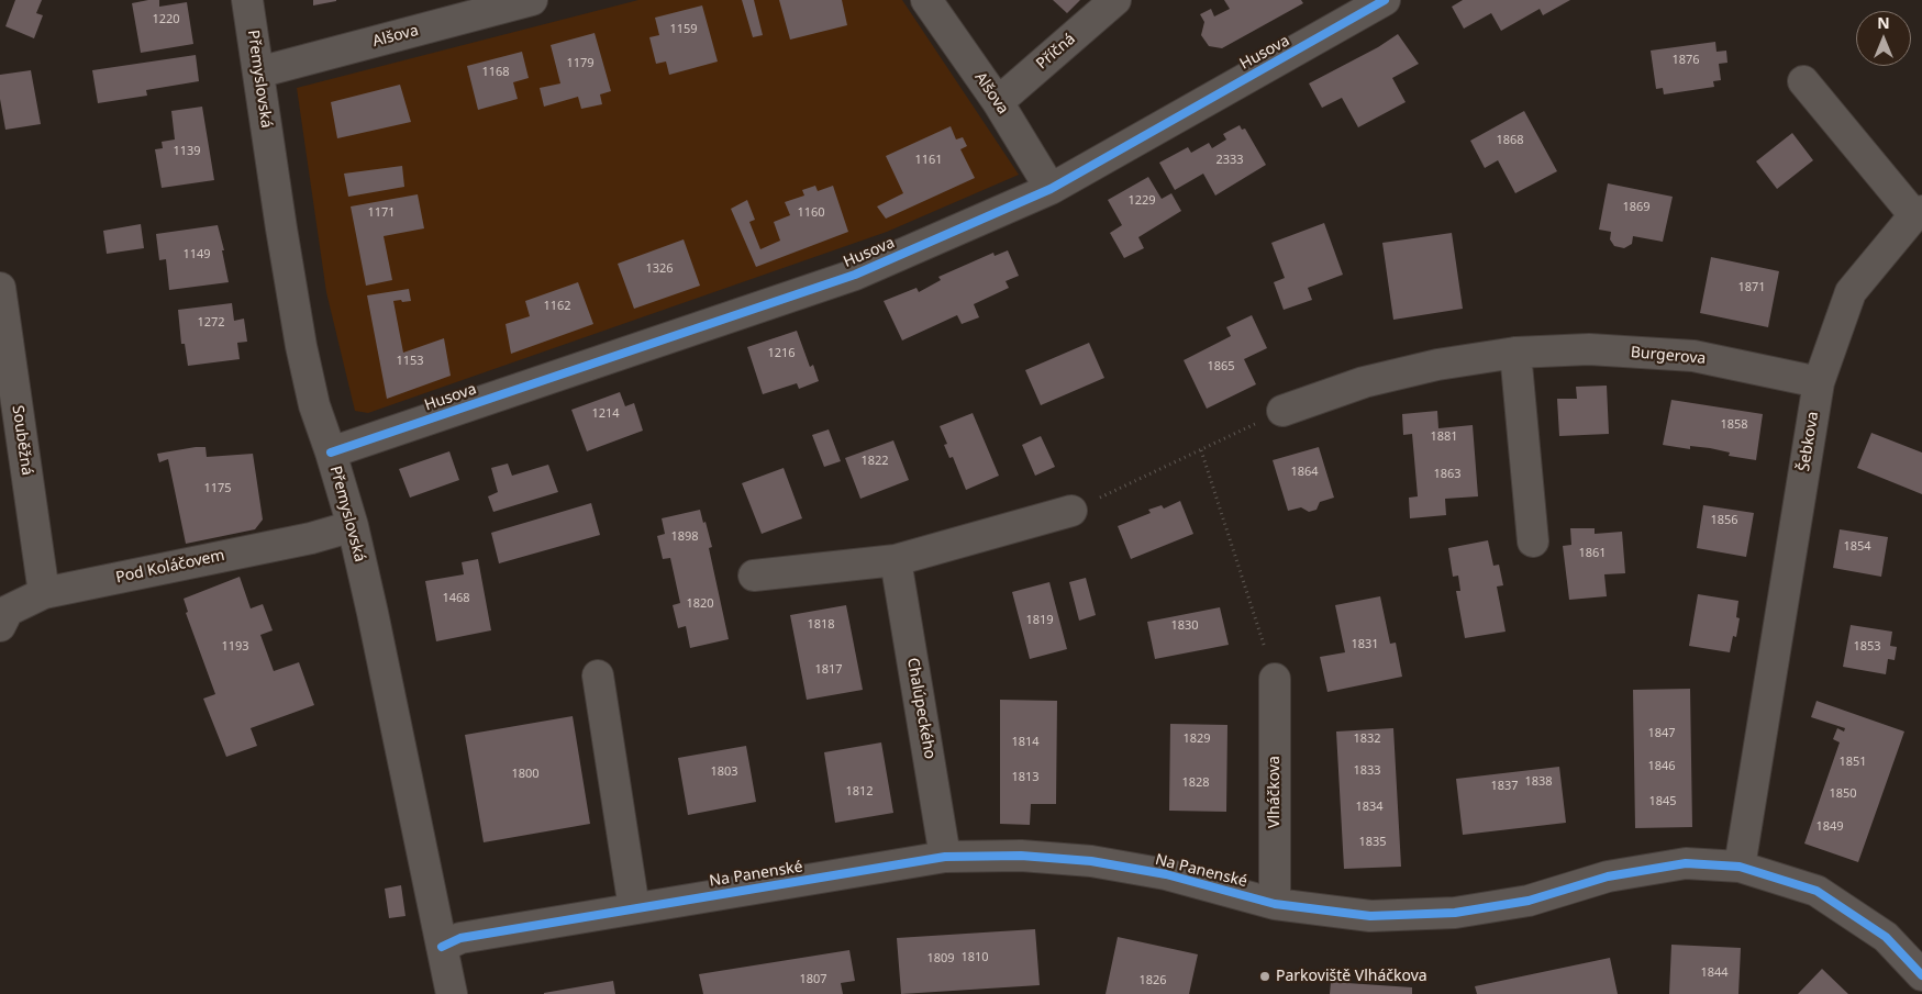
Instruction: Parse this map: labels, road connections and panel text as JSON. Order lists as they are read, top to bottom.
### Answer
{
  "streets": {
    "street": [
      "Alšova",
      "Příčná",
      "Husova",
      "Přemyslovská",
      "Burgerova",
      "Souběžná",
      "Šebkova",
      "Pod Koláčovem",
      "Chalúpeckého",
      "Vlháčkova",
      "Na Panenské"
    ]
  },
  "crossings": [
    ["Alšova", "Příčná"],
    ["Alšova", "Husova"],
    ["Alšova", "Přemyslovská"],
    ["Husova", "Přemyslovská"],
    ["Přemyslovská", "Pod Koláčovem"],
    ["Přemyslovská", "Na Panenské"],
    ["Burgerova", "Šebkova"],
    ["Souběžná", "Pod Koláčovem"],
    ["Šebkova", "Na Panenské"],
    ["Chalúpeckého", "Na Panenské"],
    ["Vlháčkova", "Na Panenské"]
  ],
  "places": ["Parkoviště Vlháčkova"],
  "house_numbers": [
    "1220",
    "1159",
    "1876",
    "1179",
    "1168",
    "1868",
    "1139",
    "1161",
    "2333",
    "1229",
    "1869",
    "1171",
    "1160",
    "1149",
    "1326",
    "1871",
    "1162",
    "1272",
    "1216",
    "1153",
    "1865",
    "1214",
    "1858",
    "1881",
    "1822",
    "1864",
    "1863",
    "1175",
    "1856",
    "1898",
    "1854",
    "1861",
    "1468",
    "1820",
    "1819",
    "1818",
    "1830",
    "1831",
    "1193",
    "1853",
    "1817",
    "1847",
    "1829",
    "1832",
    "1814",
    "1851",
    "1846",
    "1833",
    "1803",
    "1800",
    "1813",
    "1838",
    "1828",
    "1837",
    "1812",
    "1850",
    "1845",
    "1834",
    "1849",
    "1835",
    "1810",
    "1809",
    "1844",
    "1807",
    "1826"
  ],
  "north": "top"
}
